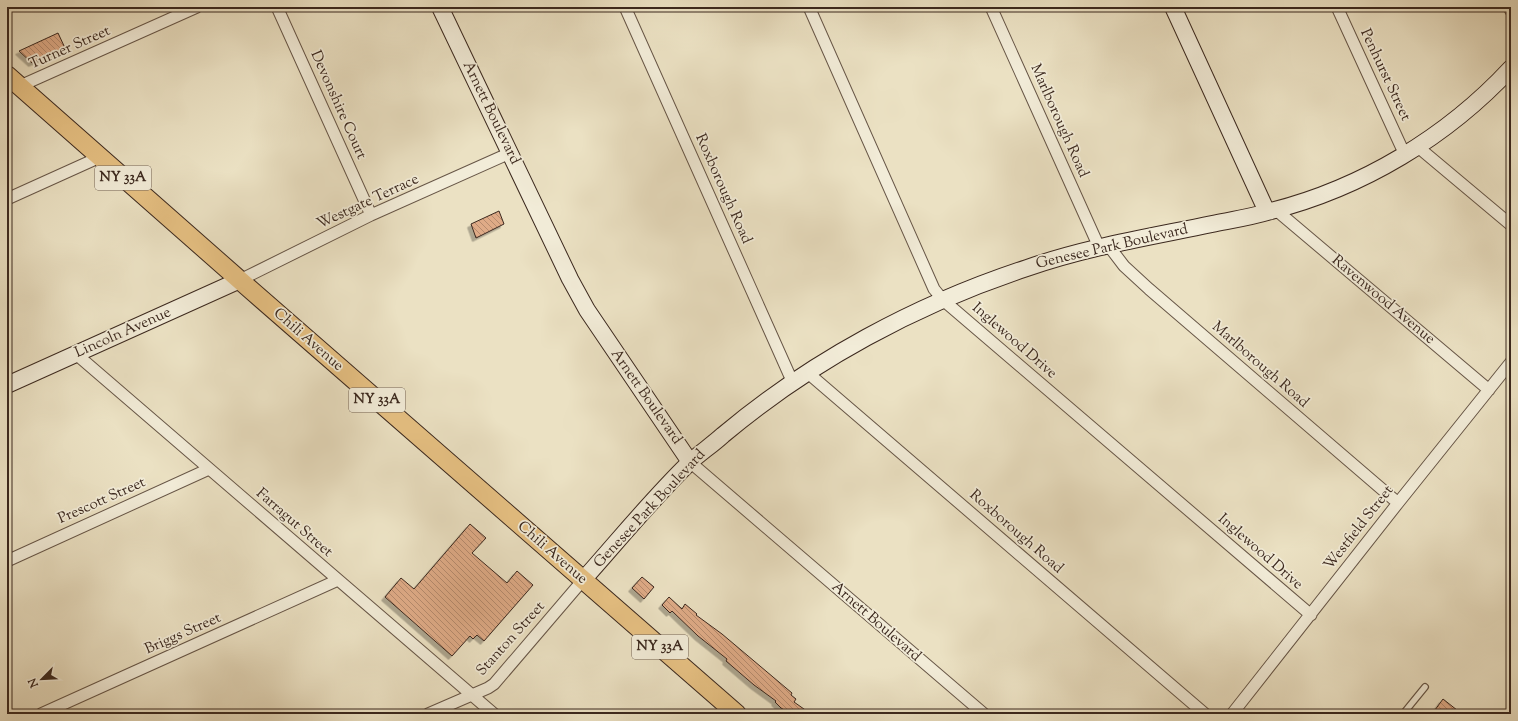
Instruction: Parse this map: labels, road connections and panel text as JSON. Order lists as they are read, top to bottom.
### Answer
{
  "streets": {
    "main road": ["NY 33A", "Chili Avenue"],
    "street": [
      "Turner Street",
      "Penhurst Street",
      "Devonshire Court",
      "Arnett Boulevard",
      "Marlborough Road",
      "Roxborough Road",
      "Westgate Terrace",
      "Genesee Park Boulevard",
      "Ravenwood Avenue",
      "Lincoln Avenue",
      "Inglewood Drive",
      "Prescott Street",
      "Farragut Street",
      "Westfield Street",
      "Briggs Street",
      "Stanton Street"
    ]
  },
  "crossings": [
    ["Turner Street", "Chili Avenue"],
    ["Penhurst Street", "Genesee Park Boulevard"],
    ["Devonshire Court", "Westgate Terrace"],
    ["Arnett Boulevard", "Westgate Terrace"],
    ["Arnett Boulevard", "Genesee Park Boulevard"],
    ["Marlborough Road", "Genesee Park Boulevard"],
    ["Marlborough Road", "Westfield Street"],
    ["Roxborough Road", "Genesee Park Boulevard"],
    ["Westgate Terrace", "Lincoln Avenue"],
    ["Westgate Terrace", "Chili Avenue"],
    ["Genesee Park Boulevard", "Ravenwood Avenue"],
    ["Genesee Park Boulevard", "Chili Avenue"],
    ["Genesee Park Boulevard", "Inglewood Drive"],
    ["Genesee Park Boulevard", "Stanton Street"],
    ["Ravenwood Avenue", "Westfield Street"],
    ["Lincoln Avenue", "Chili Avenue"],
    ["Lincoln Avenue", "Farragut Street"],
    ["Chili Avenue", "Stanton Street"],
    ["Inglewood Drive", "Westfield Street"],
    ["Prescott Street", "Farragut Street"],
    ["Farragut Street", "Briggs Street"],
    ["Farragut Street", "Stanton Street"]
  ],
  "north": "bottom left"
}
